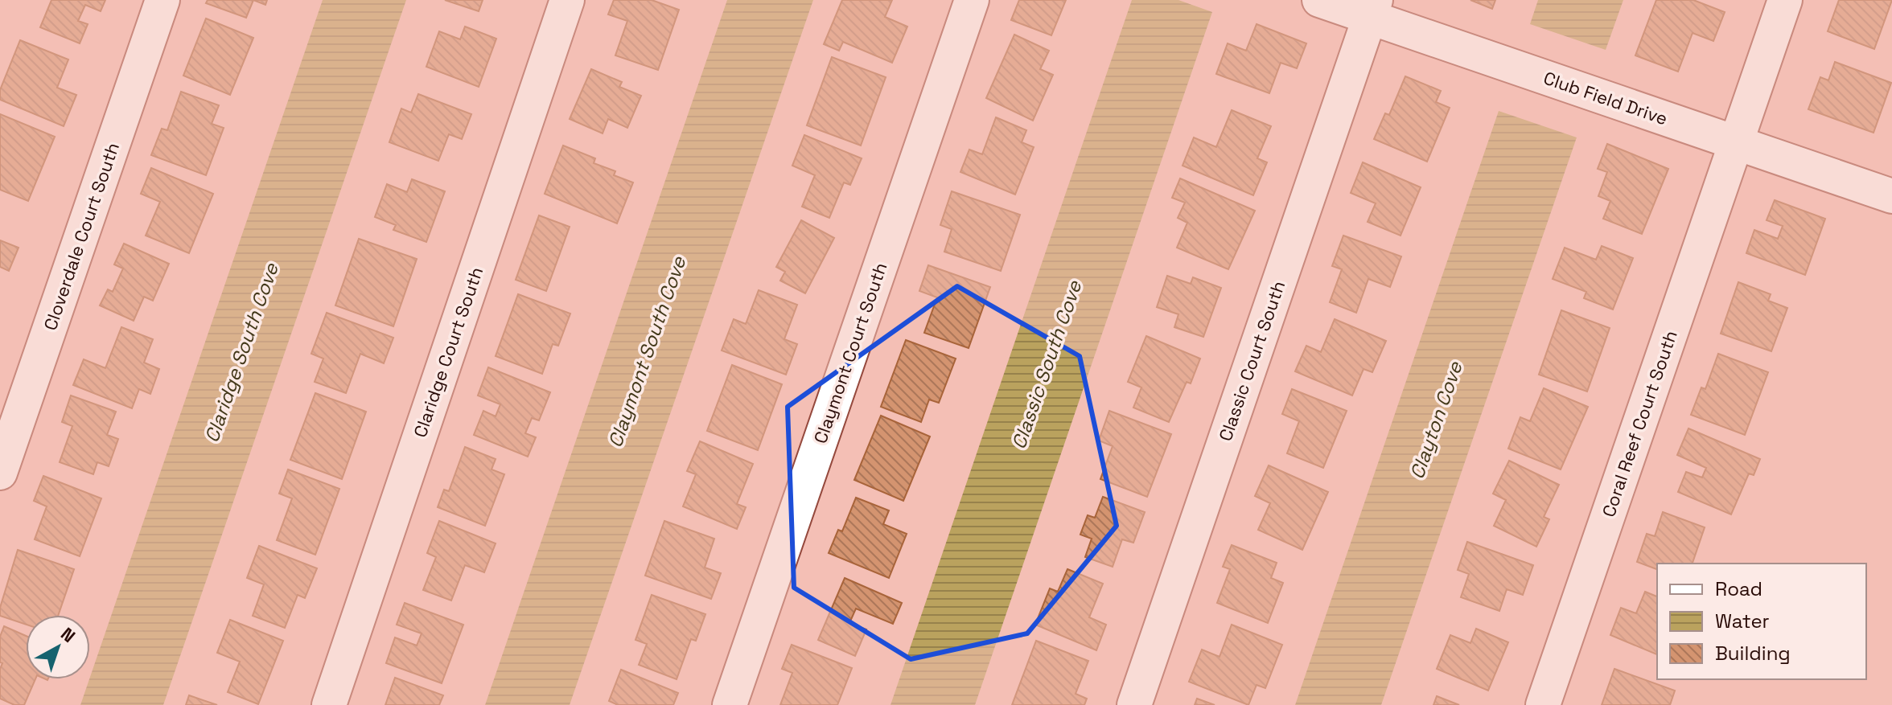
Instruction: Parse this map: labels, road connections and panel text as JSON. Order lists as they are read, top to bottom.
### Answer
{
  "streets": {
    "street": [
      "Club Field Drive",
      "Cloverdale Court South",
      "Claridge Court South",
      "Claymont Court South",
      "Classic Court South",
      "Coral Reef Court South"
    ]
  },
  "crossings": [
    ["Club Field Drive", "Classic Court South"],
    ["Club Field Drive", "Coral Reef Court South"]
  ],
  "water": [
    "Claymont South Cove",
    "Claridge South Cove",
    "Classic South Cove",
    "Clayton Cove"
  ],
  "legend": ["Road", "Water", "Building"],
  "north": "top right"
}
